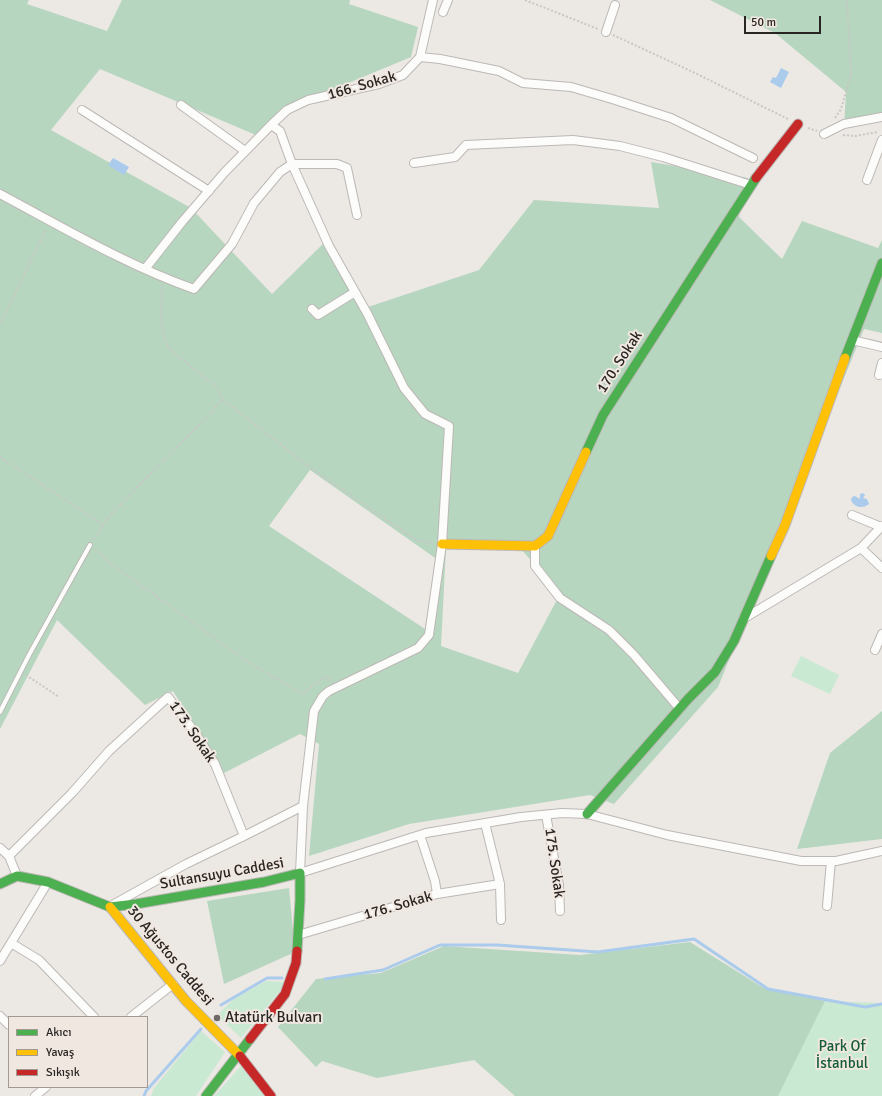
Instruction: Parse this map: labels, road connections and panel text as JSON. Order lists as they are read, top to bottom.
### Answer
{
  "streets": {
    "street": [
      "166. Sokak",
      "170. Sokak",
      "173. Sokak",
      "175. Sokak",
      "Sultansuyu Caddesi",
      "176. Sokak",
      "30 Ağustos Caddesi"
    ]
  },
  "crossings": [
    ["Sultansuyu Caddesi", "176. Sokak"],
    ["Sultansuyu Caddesi", "30 Ağustos Caddesi"]
  ],
  "parks": ["Park Of İstanbul"],
  "places": ["Atatürk Bulvarı"],
  "legend": ["Akıcı", "Yavaş", "Sıkışık"],
  "scale_bar": "50 m"
}
